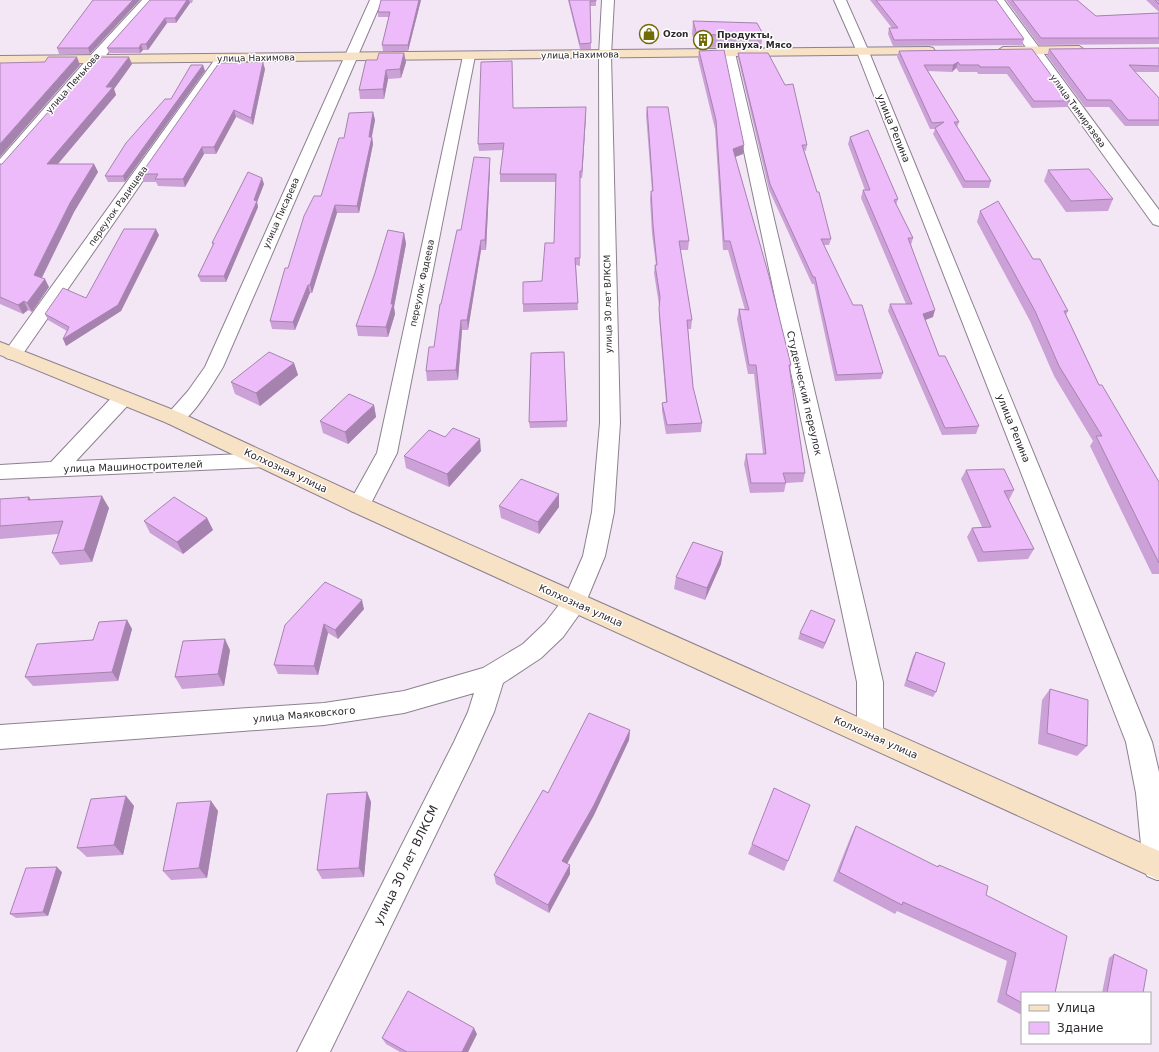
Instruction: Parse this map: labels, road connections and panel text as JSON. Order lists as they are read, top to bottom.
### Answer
{
  "streets": {
    "street": [
      "улица Нахимова",
      "улица Пенькова",
      "улица Тимирязева",
      "улица Репина",
      "переулок Радищева",
      "улица Писарева",
      "переулок Фадеева",
      "улица 30 лет ВЛКСМ",
      "Студенческий переулок",
      "улица Машиностроителей",
      "Колхозная улица",
      "улица Маяковского"
    ]
  },
  "crossings": [
    ["улица Нахимова", "улица Пенькова"],
    ["улица Нахимова", "улица Репина"],
    ["улица Нахимова", "переулок Радищева"],
    ["улица Нахимова", "улица Писарева"],
    ["улица Нахимова", "переулок Фадеева"],
    ["улица Нахимова", "улица 30 лет ВЛКСМ"],
    ["улица Нахимова", "Студенческий переулок"],
    ["улица Репина", "Колхозная улица"],
    ["переулок Радищева", "Колхозная улица"],
    ["улица Писарева", "Колхозная улица"],
    ["переулок Фадеева", "Колхозная улица"],
    ["улица 30 лет ВЛКСМ", "Колхозная улица"],
    ["улица 30 лет ВЛКСМ", "улица Маяковского"],
    ["Студенческий переулок", "Колхозная улица"],
    ["улица Машиностроителей", "Колхозная улица"],
    ["Колхозная улица", "улица Маяковского"]
  ],
  "places": {
    "shop": ["Ozon"],
    "building": ["Продукты, пивнуха, Мясо"]
  },
  "legend": ["Улица", "Здание"]
}
